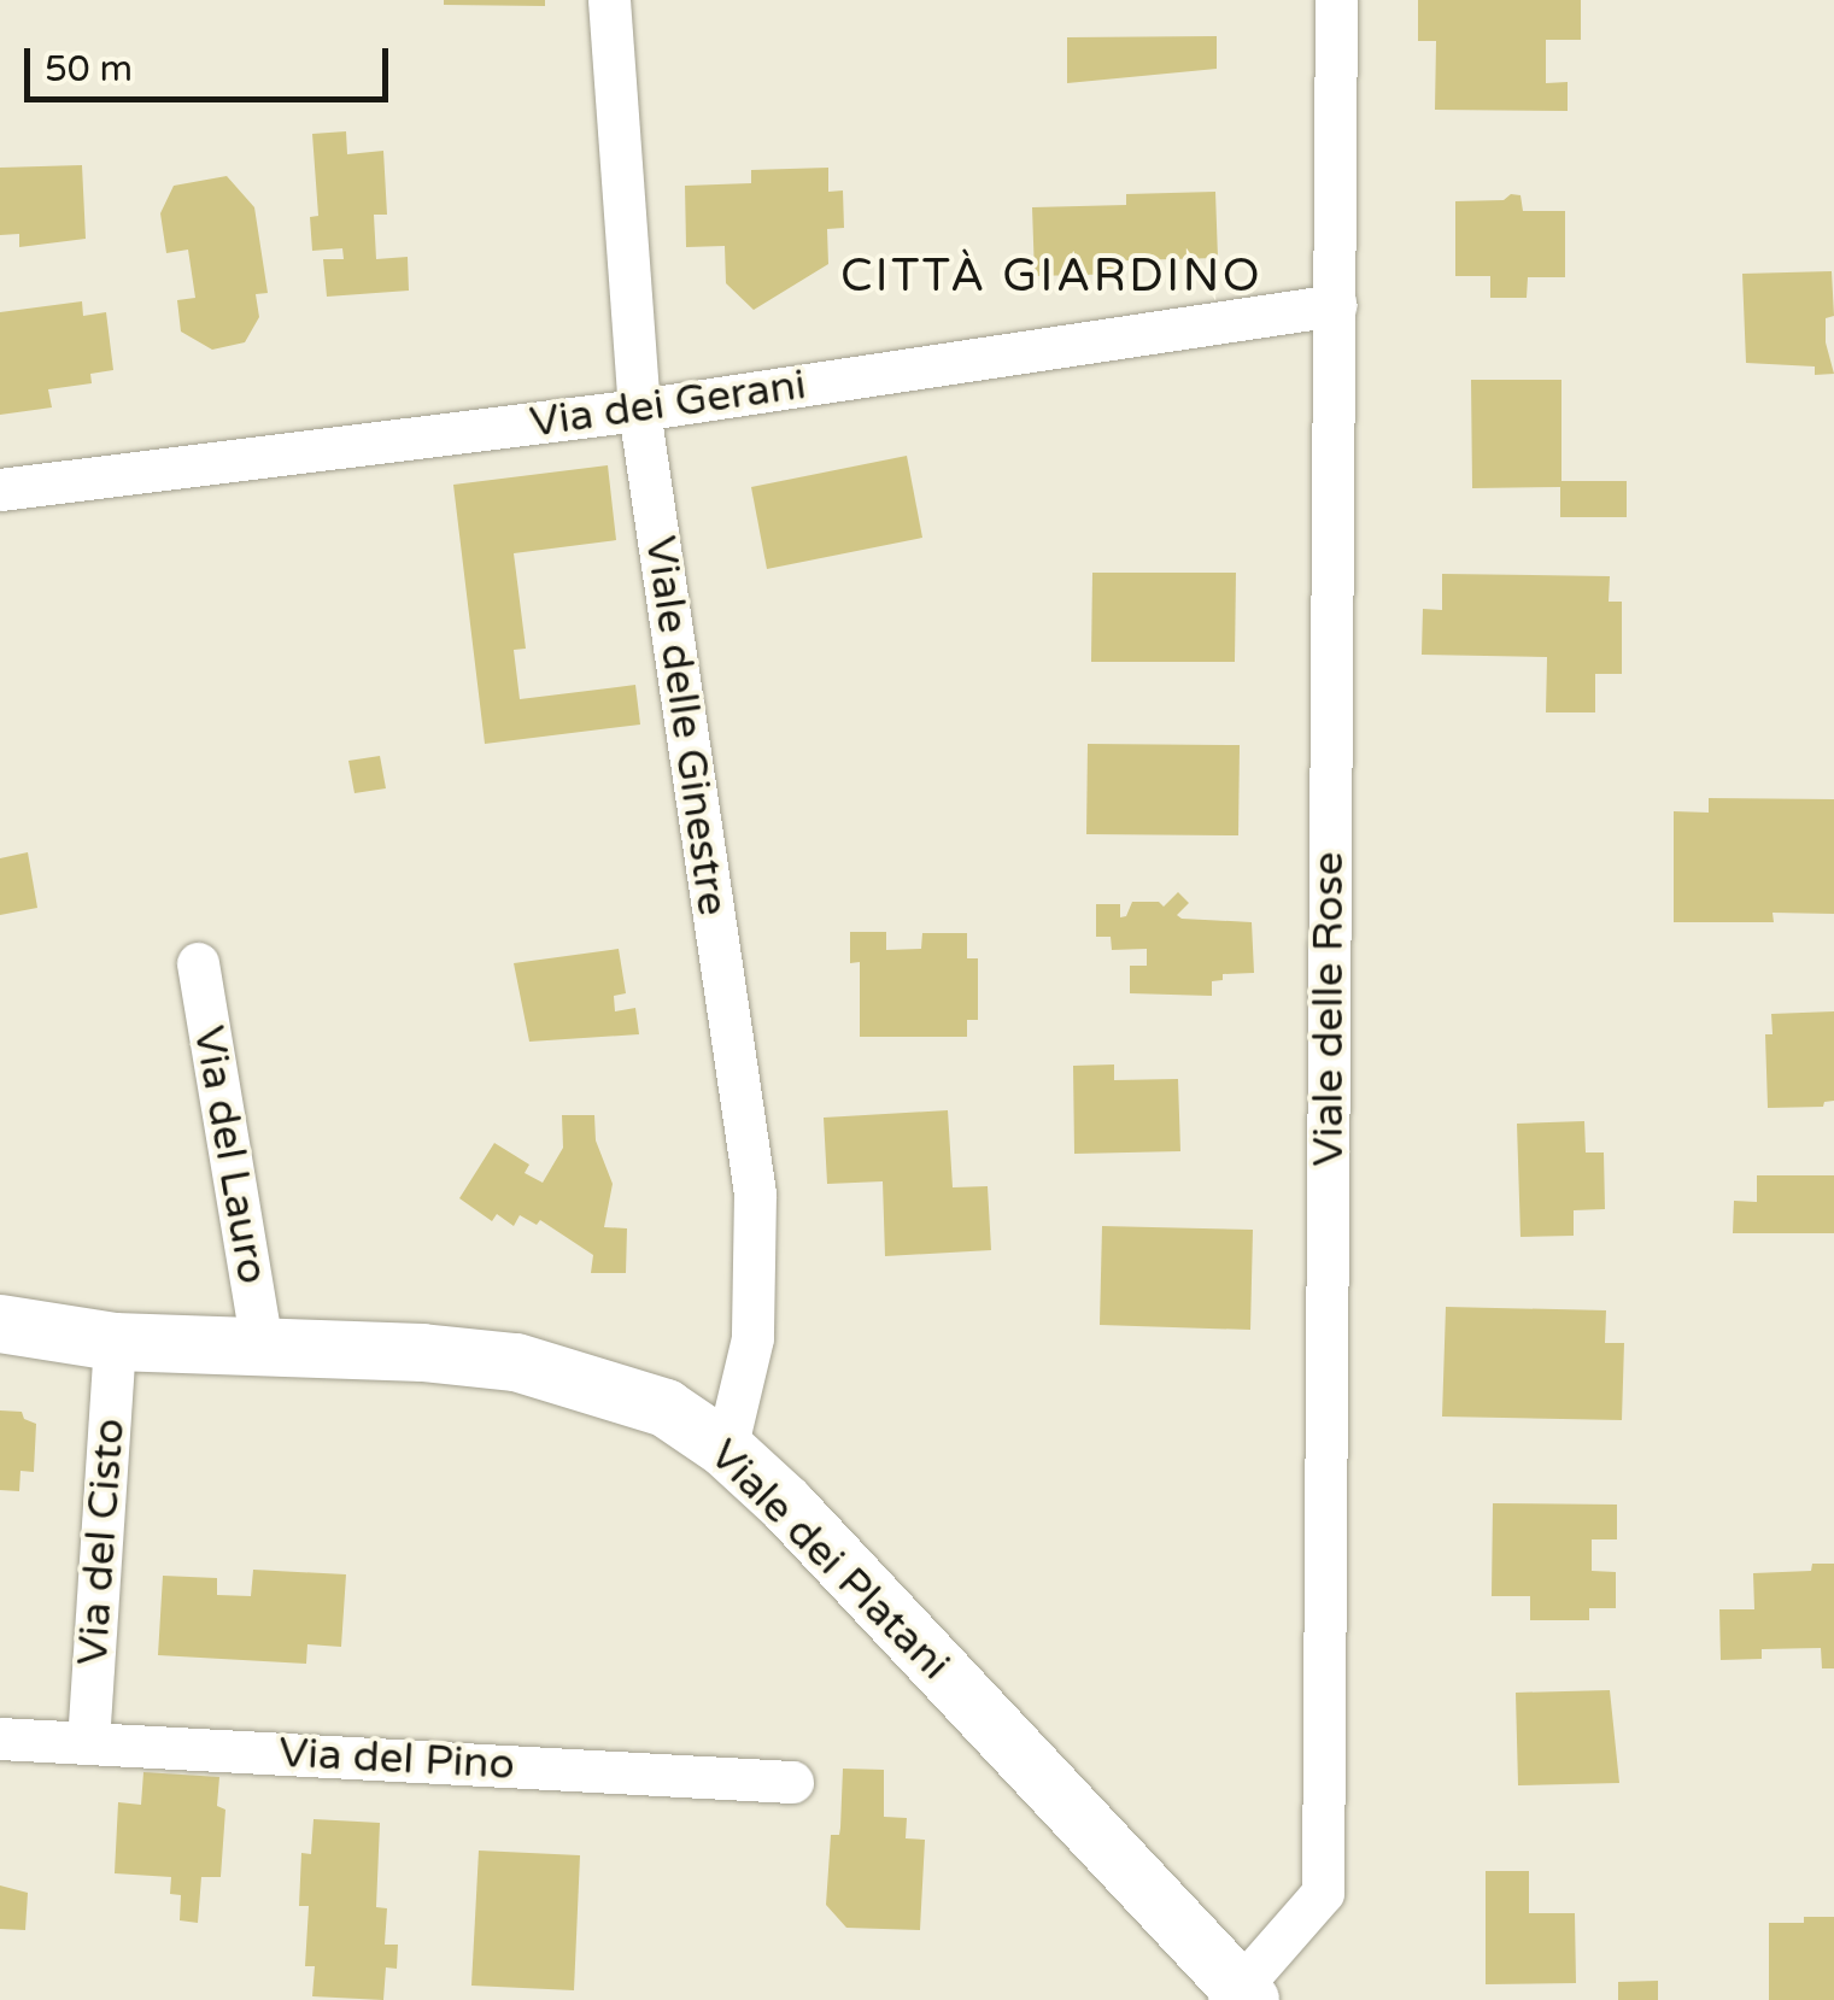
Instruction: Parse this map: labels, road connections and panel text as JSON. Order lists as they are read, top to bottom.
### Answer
{
  "streets": {
    "main road": ["Viale dei Platani"],
    "street": [
      "Via dei Gerani",
      "Viale delle Ginestre",
      "Viale delle Rose",
      "Via del Lauro",
      "Via del Cisto",
      "Via del Pino"
    ]
  },
  "crossings": [
    ["Via dei Gerani", "Viale delle Ginestre"],
    ["Via dei Gerani", "Viale delle Rose"],
    ["Viale delle Ginestre", "Viale dei Platani"],
    ["Viale delle Rose", "Viale dei Platani"],
    ["Via del Lauro", "Viale dei Platani"],
    ["Via del Cisto", "Viale dei Platani"],
    ["Via del Cisto", "Via del Pino"]
  ],
  "districts": ["CITTÀ GIARDINO"],
  "scale_bar": "50 m"
}
